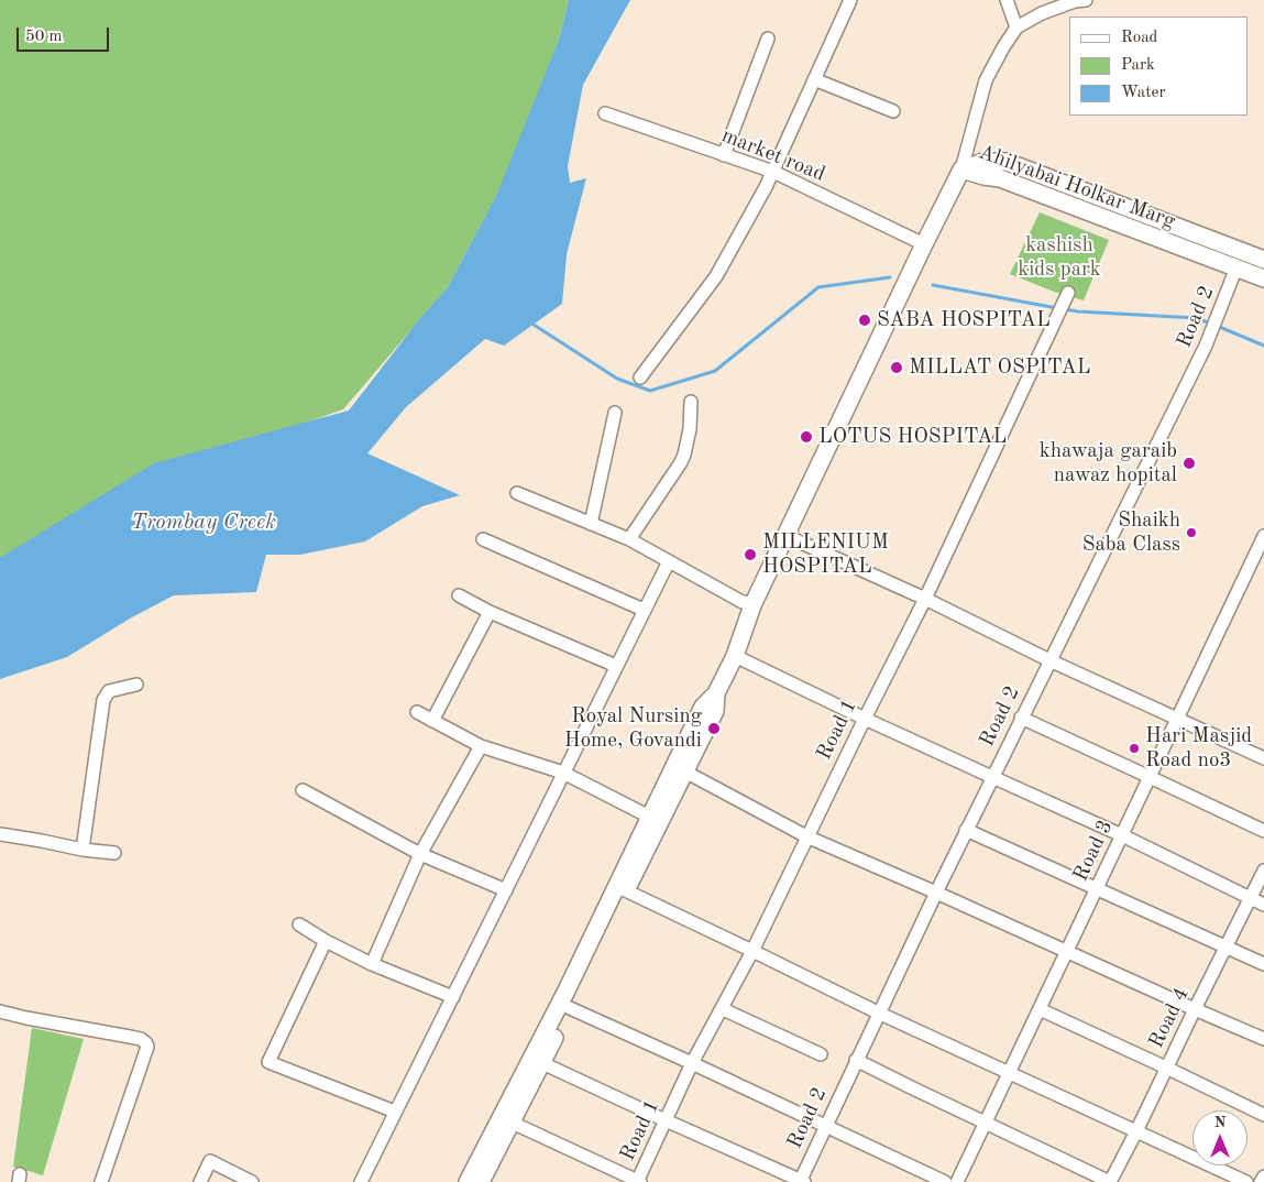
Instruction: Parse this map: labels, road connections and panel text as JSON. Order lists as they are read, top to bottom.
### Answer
{
  "streets": {
    "street": [
      "market road",
      "Ahilyabai Holkar Marg",
      "Road 2",
      "Road 1",
      "Road 3",
      "Road 4"
    ]
  },
  "crossings": [
    ["Ahilyabai Holkar Marg", "Road 2"]
  ],
  "water": ["Trombay Creek"],
  "parks": ["kashish kids park"],
  "places": [
    "SABA HOSPITAL",
    "MILLAT OSPITAL",
    "LOTUS HOSPITAL",
    "khawaja garaib nawaz hopital",
    "Shaikh Saba Class",
    "MILLENIUM HOSPITAL",
    "Royal Nursing Home, Govandi",
    "Hari Masjid Road no3"
  ],
  "legend": ["Road", "Park", "Water"],
  "scale_bar": "50 m",
  "north": "top"
}
